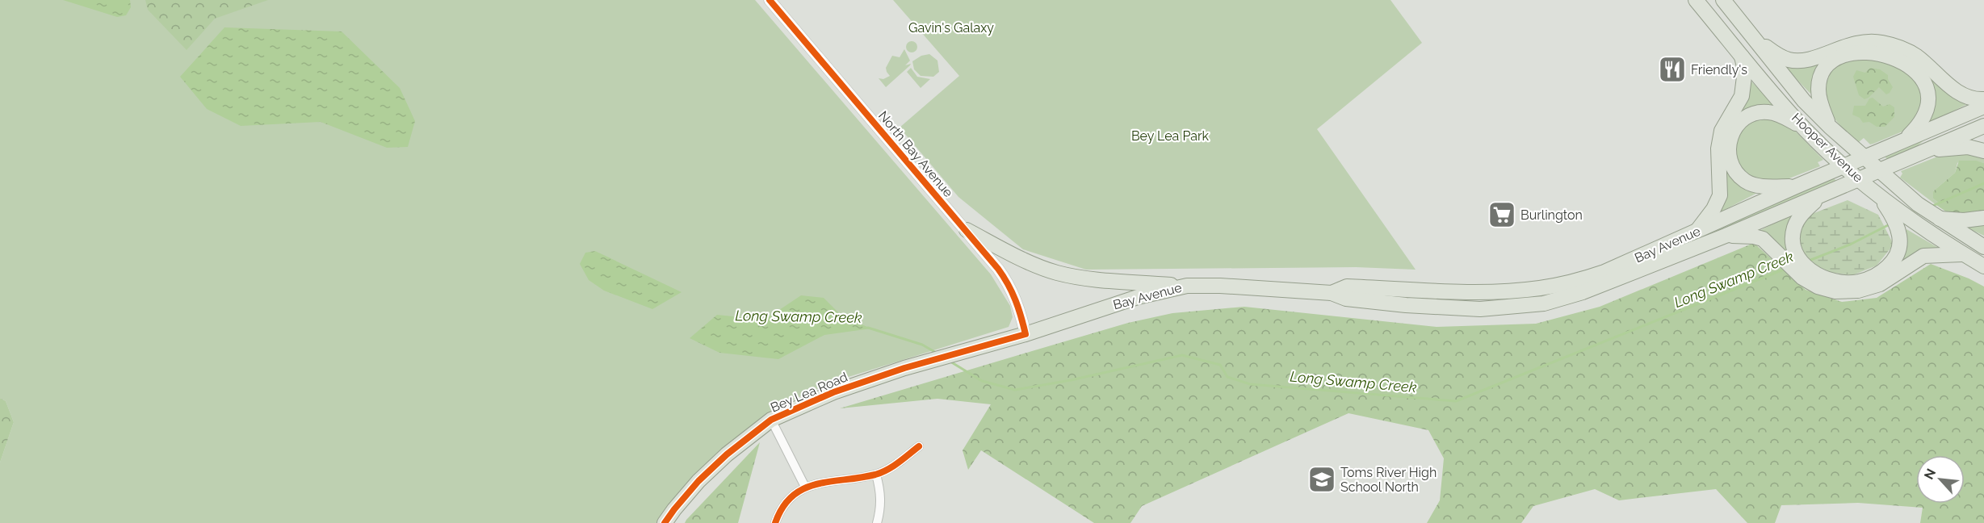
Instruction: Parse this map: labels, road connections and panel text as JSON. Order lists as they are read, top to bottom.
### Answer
{
  "streets": {
    "main road": ["Hooper Avenue", "Bay Avenue", "Bey Lea Road"],
    "street": ["North Bay Avenue"]
  },
  "crossings": [
    ["Hooper Avenue", "Bay Avenue"],
    ["North Bay Avenue", "Bay Avenue"],
    ["North Bay Avenue", "Bey Lea Road"],
    ["Bay Avenue", "Bey Lea Road"]
  ],
  "water": ["Long Swamp Creek"],
  "parks": ["Gavin's Galaxy", "Bey Lea Park"],
  "places": {
    "restaurant": ["Friendly's"],
    "supermarket": ["Burlington"],
    "school or university": ["Toms River High School North"]
  },
  "north": "top left"
}
